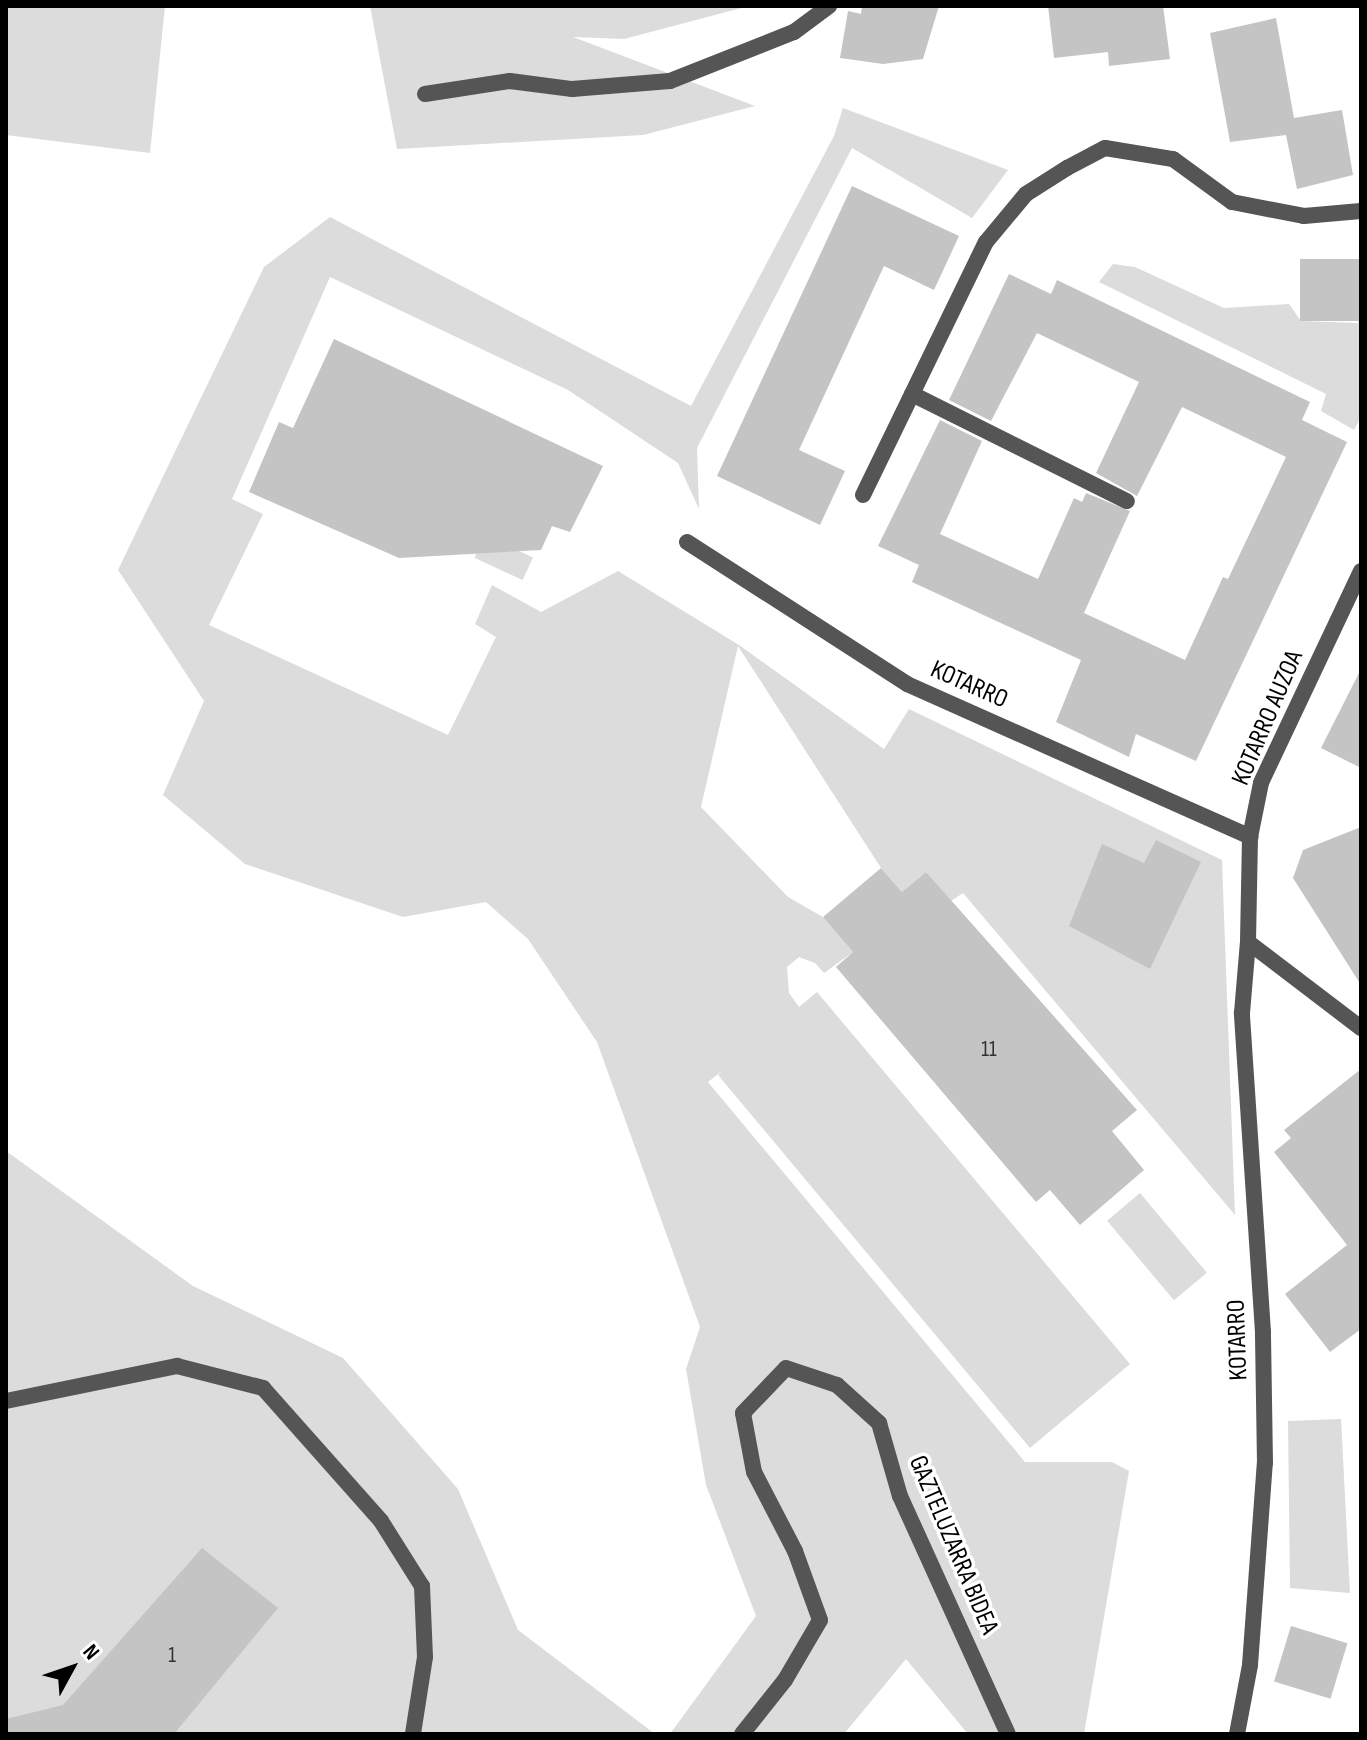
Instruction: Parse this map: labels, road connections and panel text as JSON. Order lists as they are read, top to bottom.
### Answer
{
  "streets": {
    "street": ["KOTARRO", "KOTARRO AUZOA", "GAZTELUZARRA BIDEA"]
  },
  "crossings": [
    ["KOTARRO", "KOTARRO AUZOA"]
  ],
  "house_numbers": ["11", "1"],
  "north": "top right"
}
